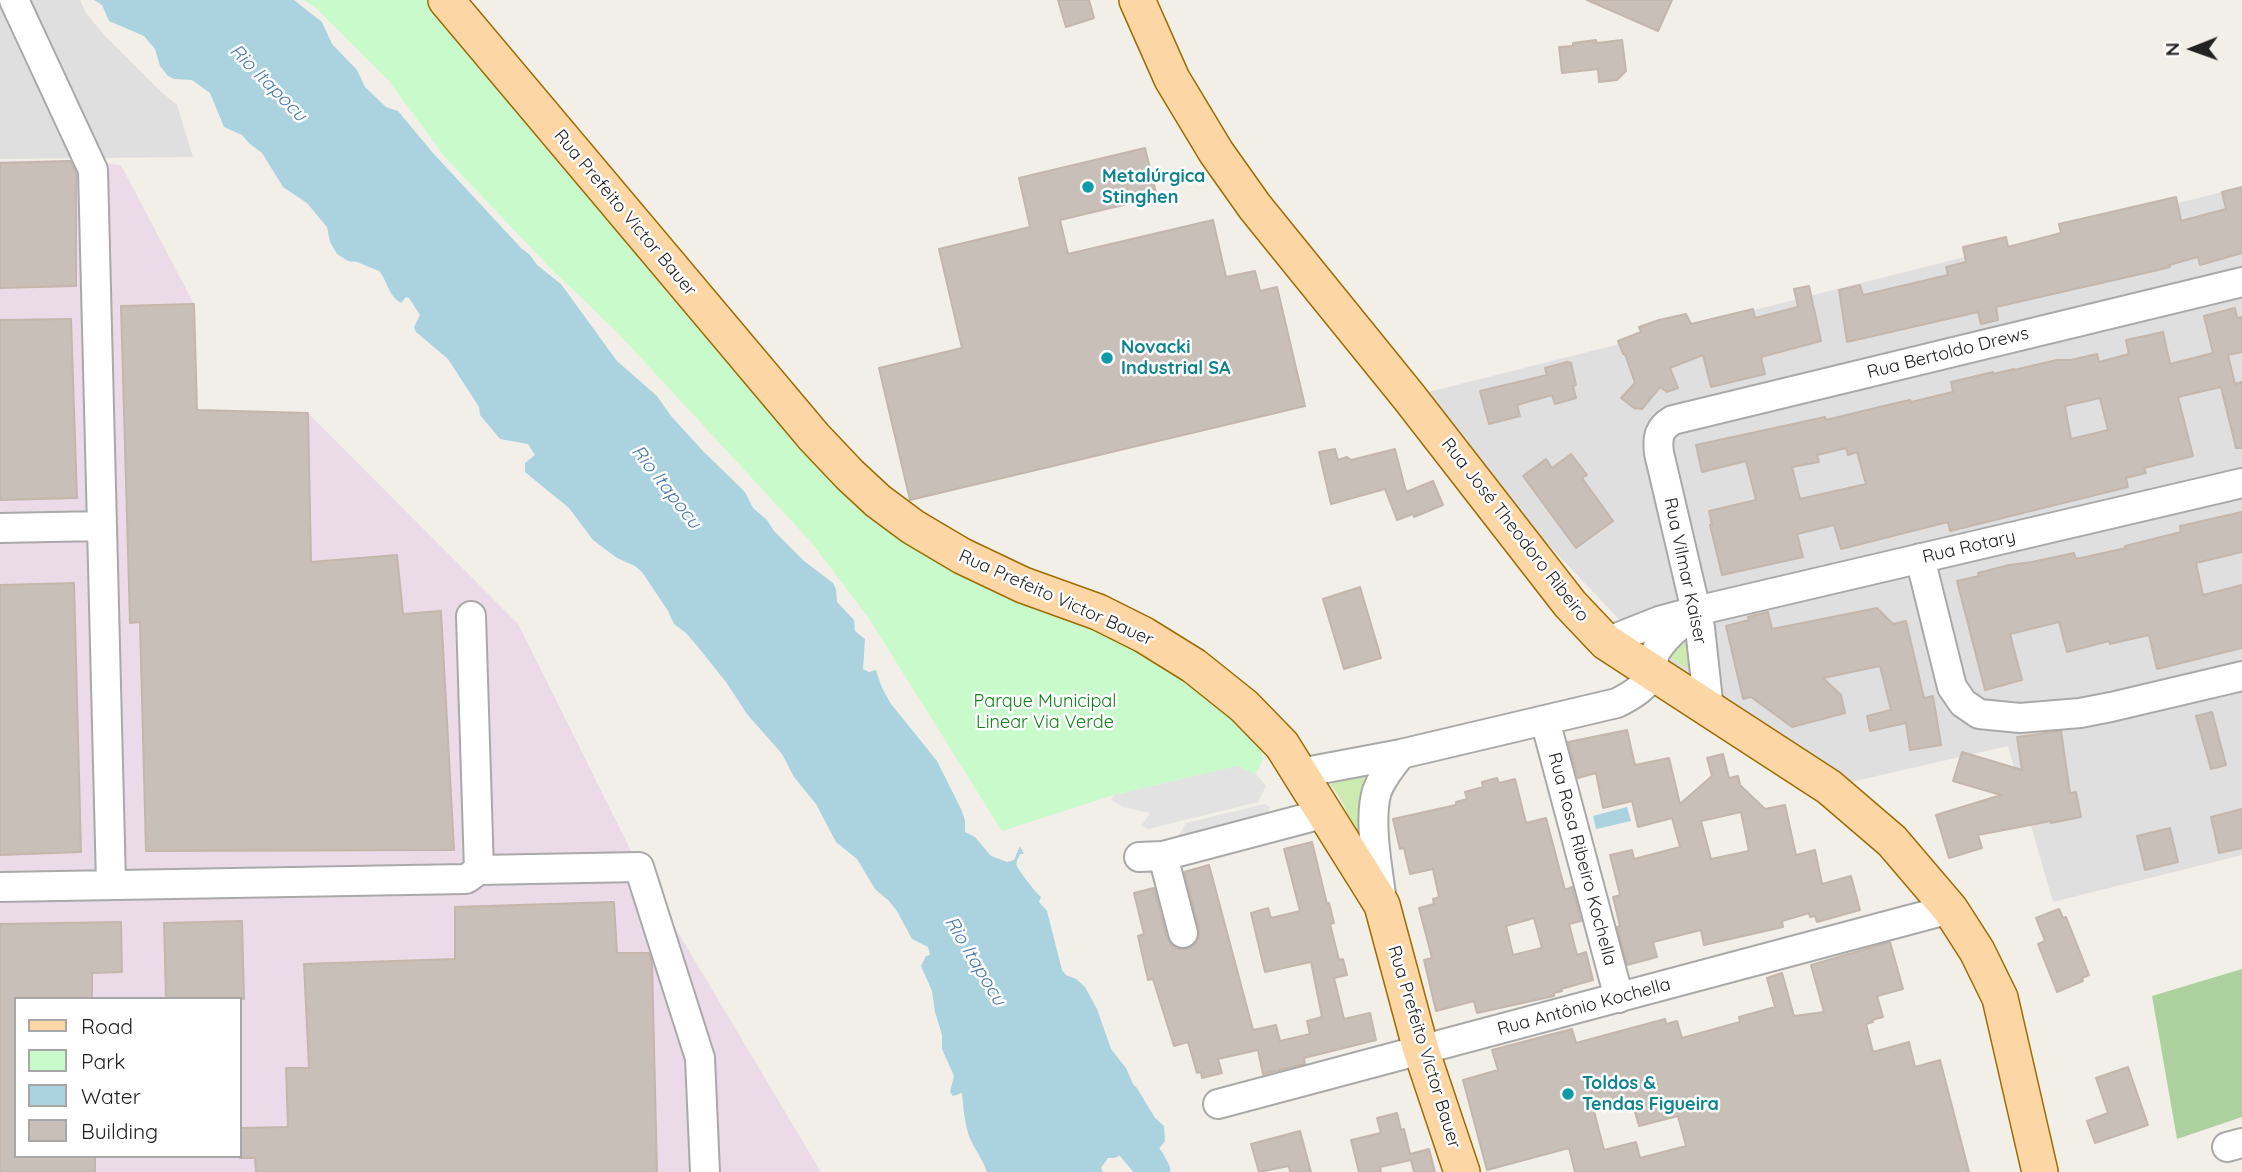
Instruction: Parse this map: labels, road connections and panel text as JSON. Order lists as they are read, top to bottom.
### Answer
{
  "streets": {
    "main road": ["Rua Prefeito Victor Bauer", "Rua José Theodoro Ribeiro"],
    "street": [
      "Rua Bertoldo Drews",
      "Rua Rotary",
      "Rua Vilmar Kaiser",
      "Rua Rosa Ribeiro Kochella",
      "Rua Antônio Kochella"
    ]
  },
  "crossings": [
    ["Rua Prefeito Victor Bauer", "Rua Antônio Kochella"],
    ["Rua Bertoldo Drews", "Rua Vilmar Kaiser"],
    ["Rua José Theodoro Ribeiro", "Rua Rotary"],
    ["Rua José Theodoro Ribeiro", "Rua Vilmar Kaiser"],
    ["Rua José Theodoro Ribeiro", "Rua Antônio Kochella"],
    ["Rua Rotary", "Rua Vilmar Kaiser"],
    ["Rua Rosa Ribeiro Kochella", "Rua Antônio Kochella"]
  ],
  "water": ["Rio Itapocu"],
  "parks": ["Parque Municipal Linear Via Verde"],
  "places": ["Metalúrgica Stinghen", "Novacki Industrial SA", "Toldos & Tendas Figueira"],
  "legend": [
    "Road",
    "Park",
    "Water",
    "Building"
  ],
  "north": "left"
}
